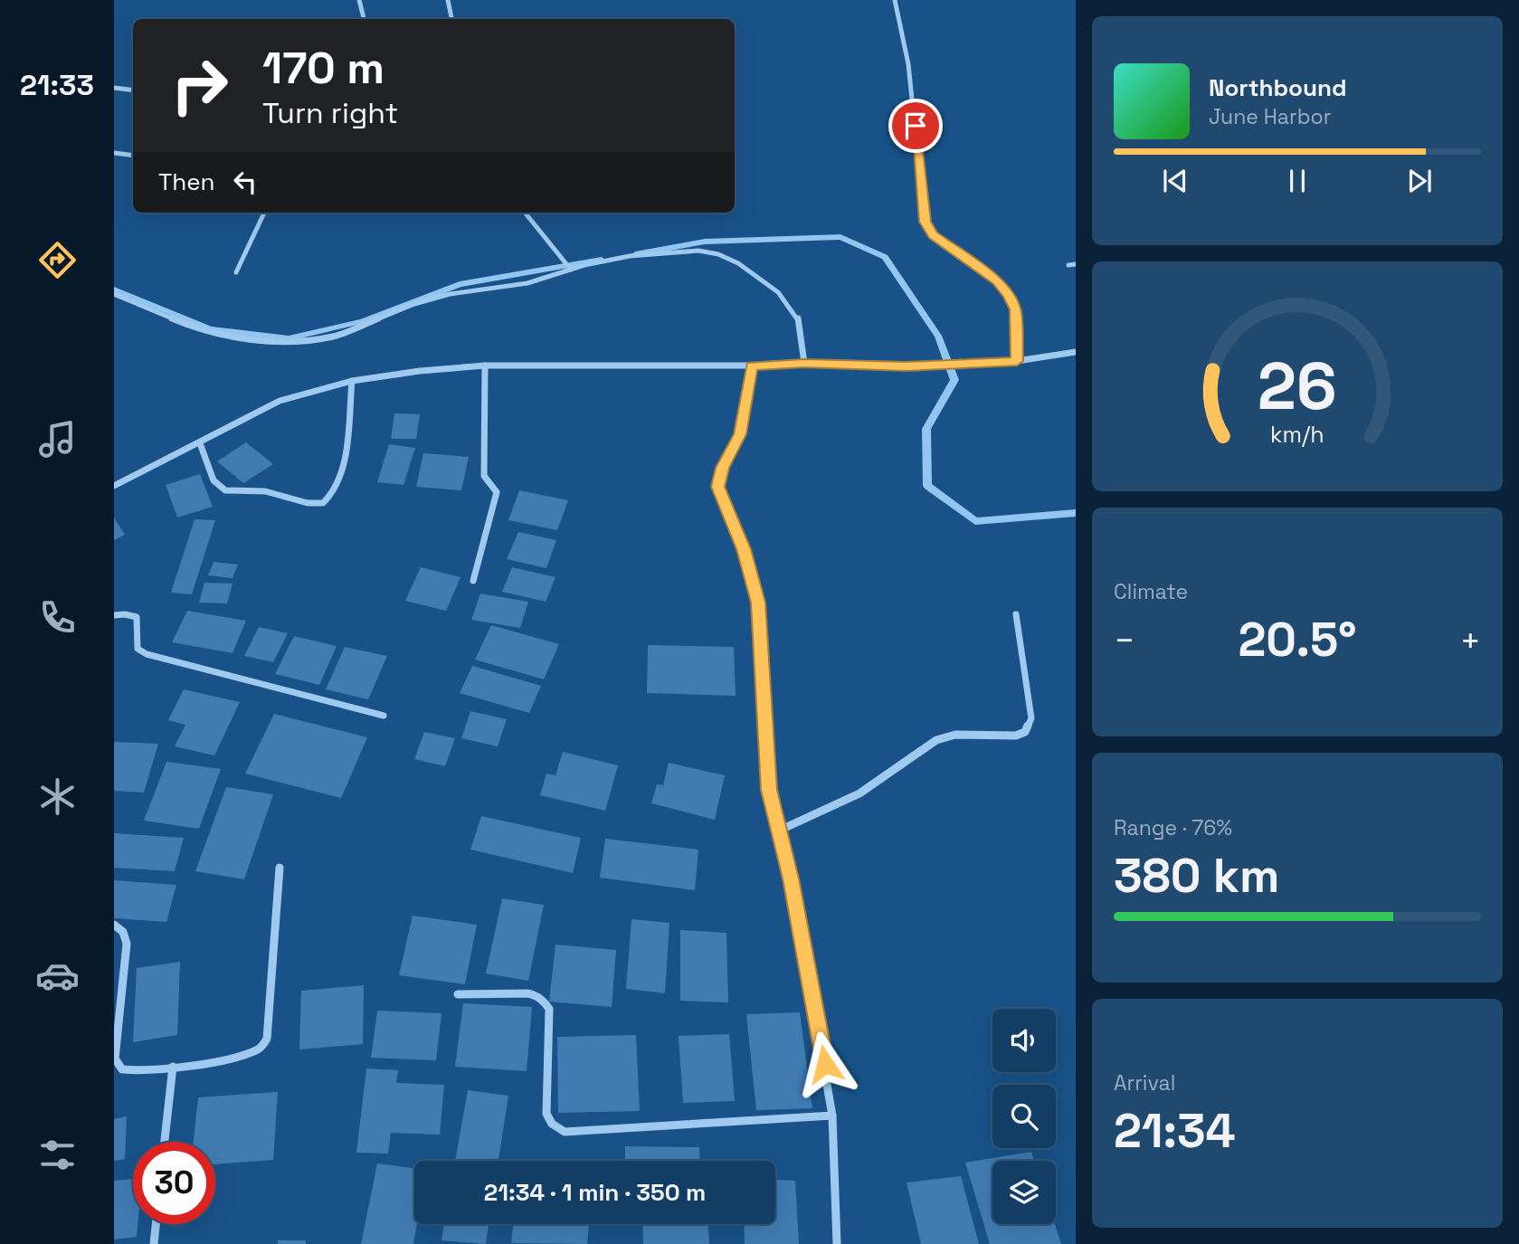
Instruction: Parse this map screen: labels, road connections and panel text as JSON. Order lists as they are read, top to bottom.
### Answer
{
  "page": {
    "tabs": "21:33",
    "turn": ["170 m", "Turn right"],
    "song": ["Northbound", "June Harbor"],
    "then": "Then",
    "tile": [
      "Climate",
      ["Range · 76%", "380 km"],
      ["Arrival", "21:34"]
    ],
    "heat": ["−", "20.5°", "+"],
    "limit": "30",
    "trip": "21:34 · 1 min · 350 m",
    "gauge": ["26", "km/h"]
  }
}
